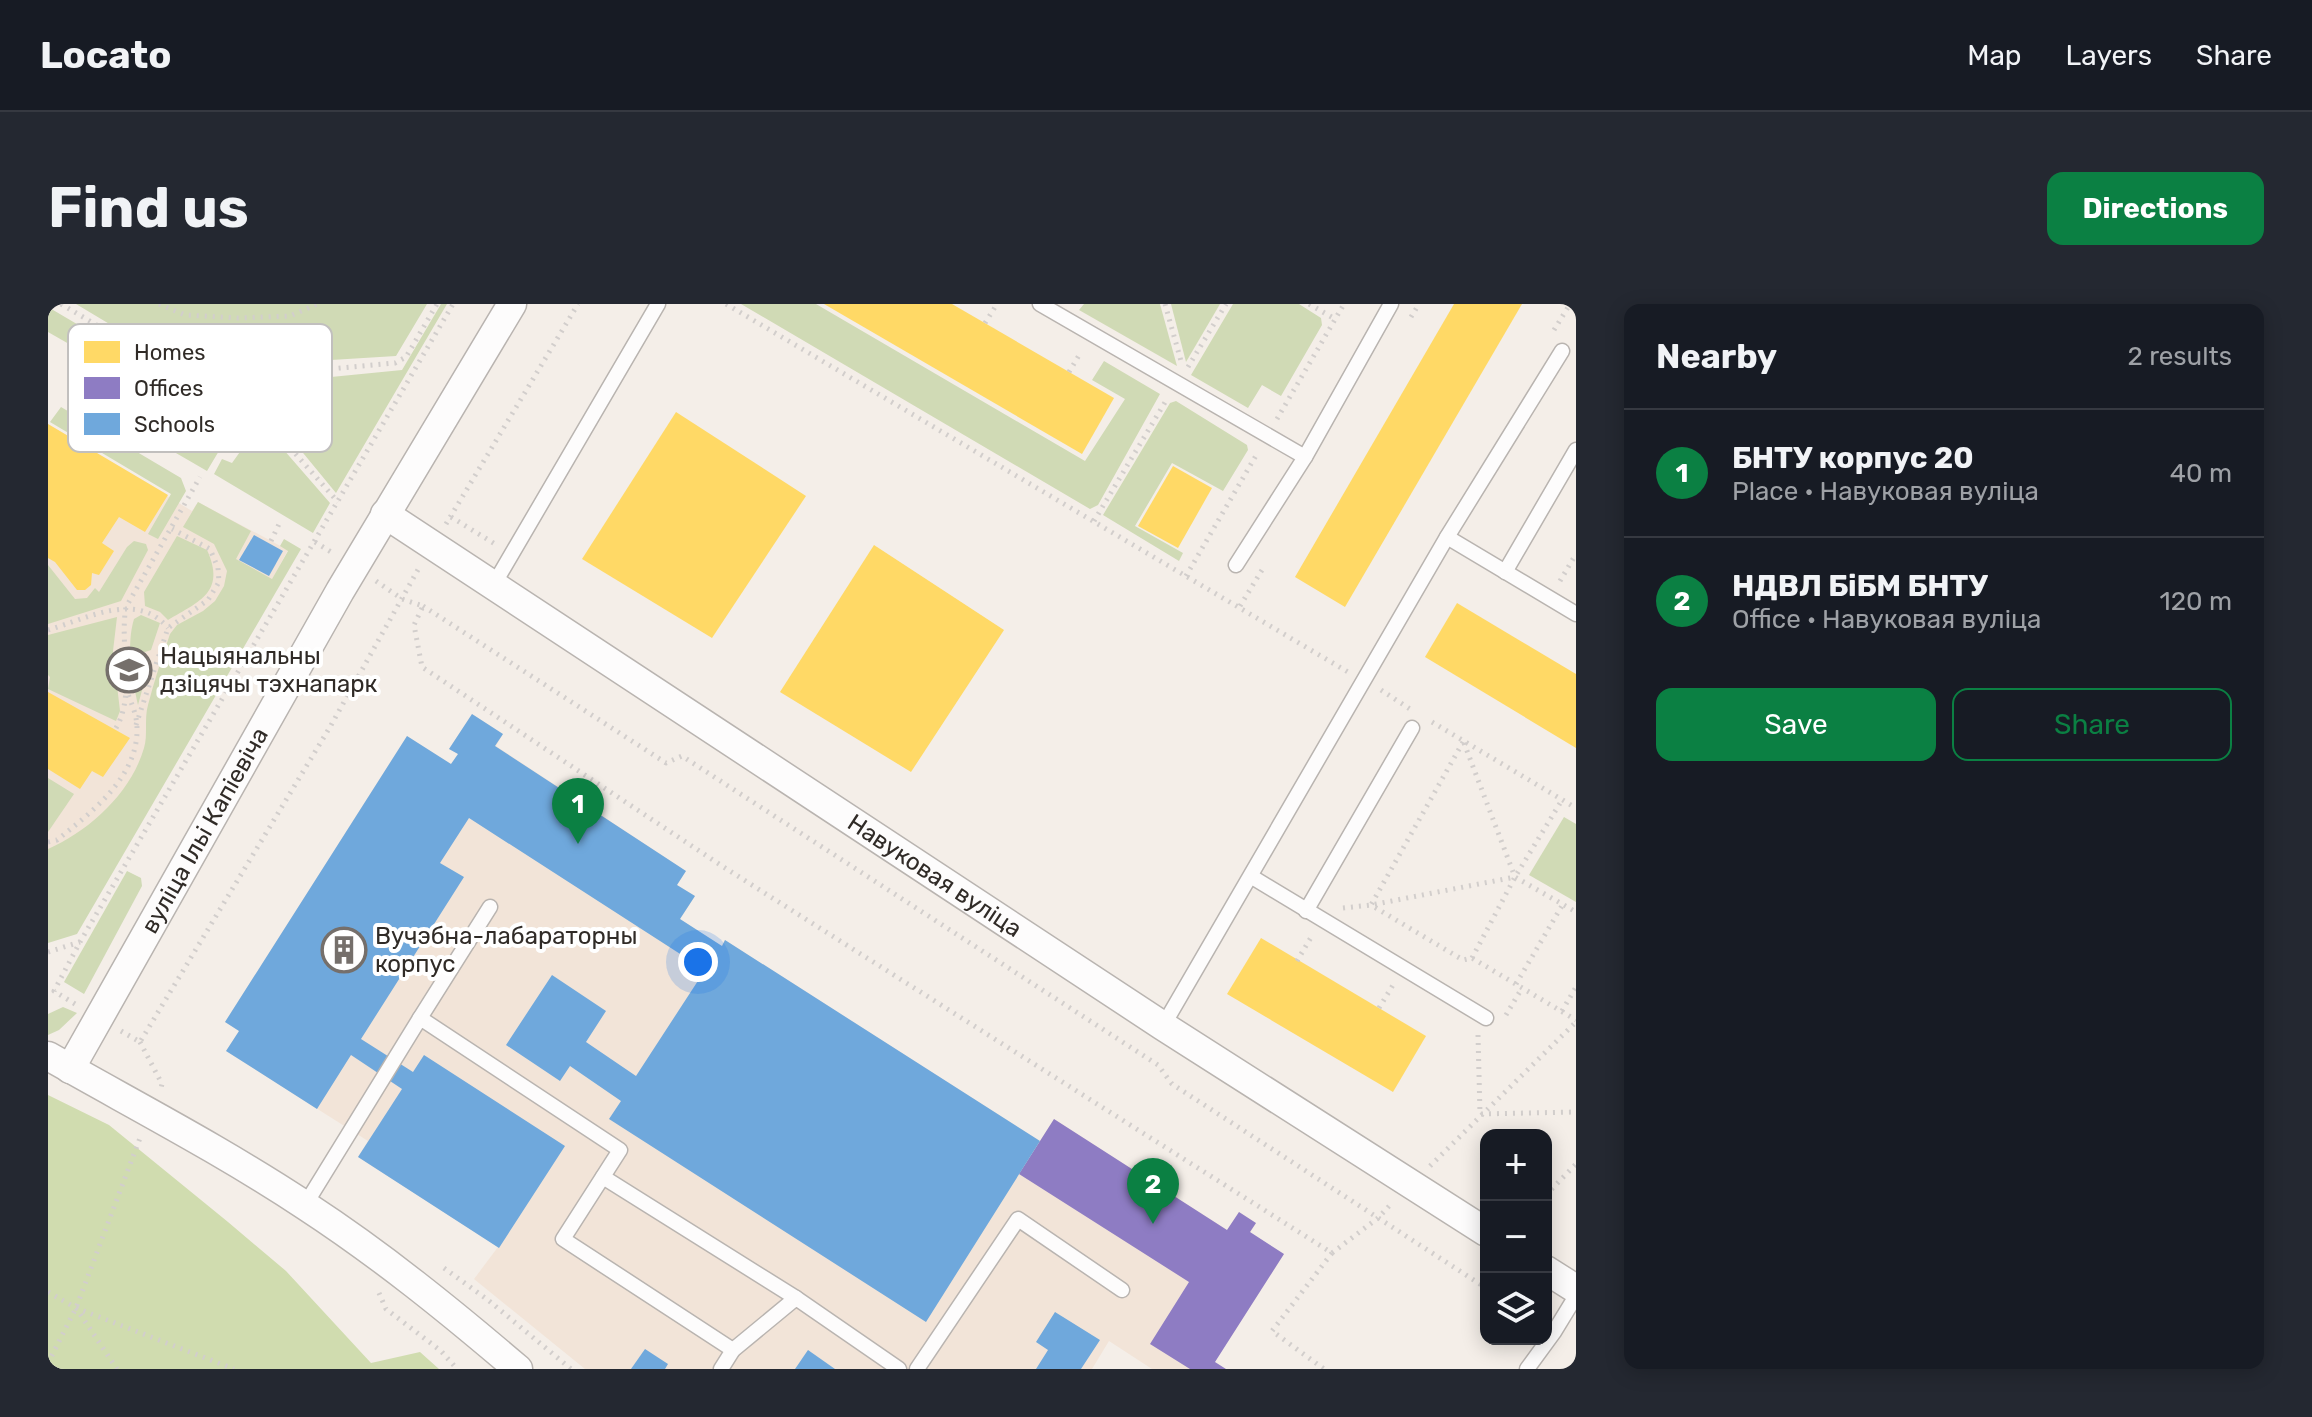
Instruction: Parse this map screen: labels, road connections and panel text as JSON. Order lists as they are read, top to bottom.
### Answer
{
  "streets": {
    "street": ["вуліца Ільі Капіевіча", "Навуковая вуліца"]
  },
  "crossings": [
    ["вуліца Ільі Капіевіча", "Навуковая вуліца"]
  ],
  "places": {
    "school or university": ["Нацыянальны дзіцячы тэхнапарк"],
    "building": ["Вучэбна-лабараторны корпус"]
  },
  "legend": ["Homes", "Offices", "Schools"],
  "page": {
    "header": "Locato",
    "nav": ["Map", "Layers", "Share"],
    "buttons": [
      "Directions",
      ["Save", "Share"]
    ],
    "title": "Find us",
    "heading": ["Nearby", "2 results"],
    "list": [
      {
        "mark": "1",
        "name": "БНТУ корпус 20",
        "note": "Place · Навуковая вуліца",
        "value": "40 m"
      },
      {
        "mark": "2",
        "name": "НДВЛ БіБМ БНТУ",
        "note": "Office · Навуковая вуліца",
        "value": "120 m"
      }
    ],
    "pins": ["1", "2"],
    "map_buttons": ["+", "−"]
  }
}
